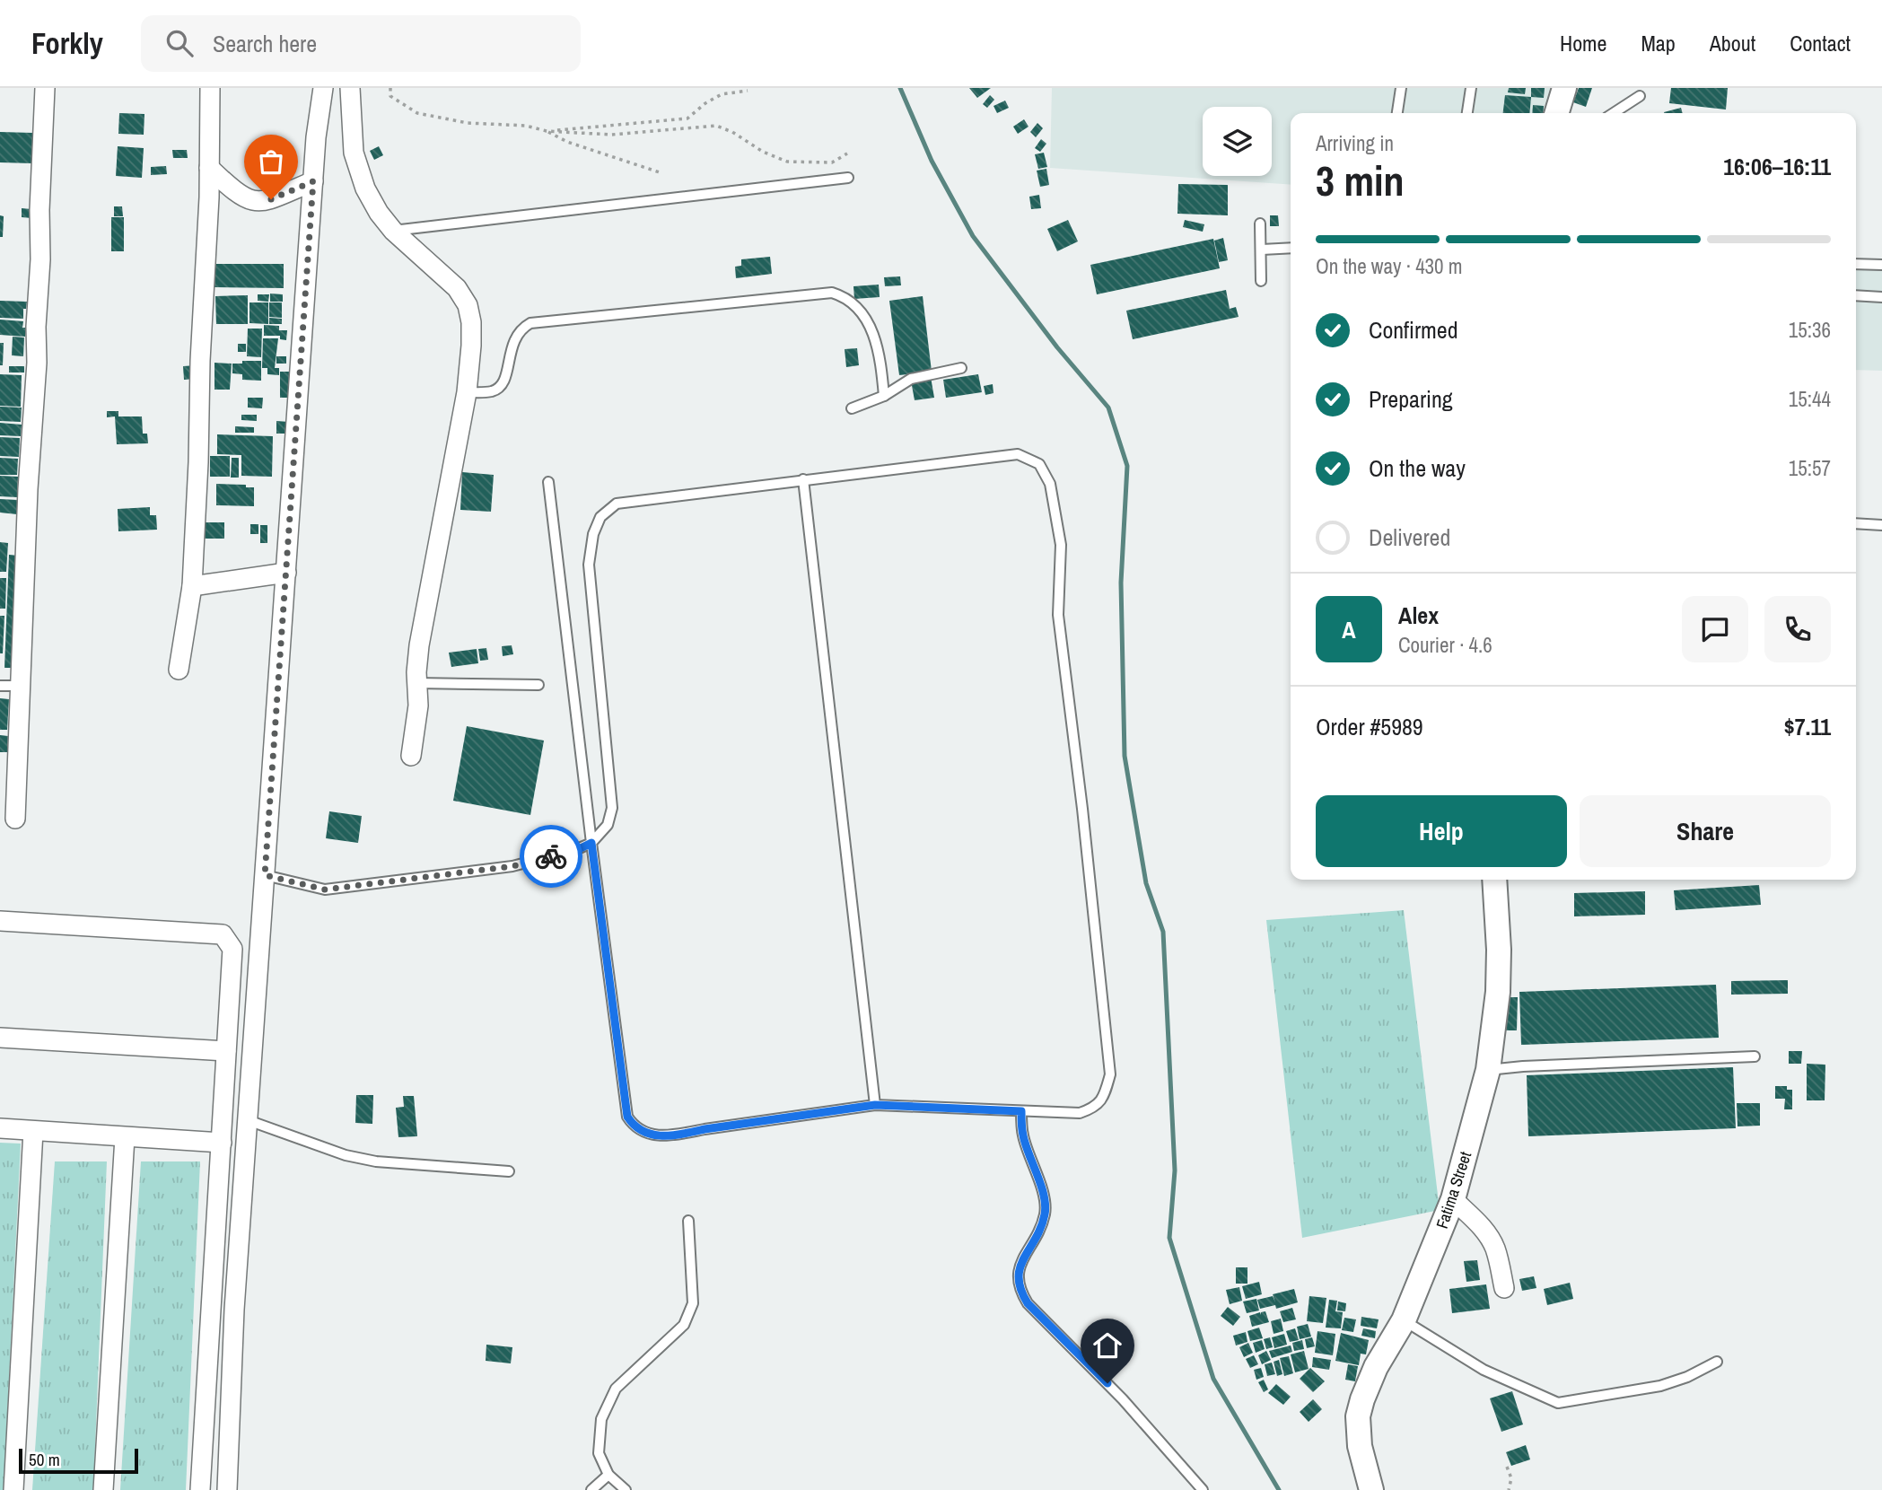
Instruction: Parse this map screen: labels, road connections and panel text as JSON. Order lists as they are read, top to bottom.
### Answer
{
  "streets": {
    "street": ["Fatima Street"]
  },
  "scale_bar": "50 m",
  "page": {
    "header": "Forkly",
    "search": "Search here",
    "nav": [
      "Home",
      "Map",
      "About",
      "Contact"
    ],
    "heading": ["3 min", "Arriving in", "16:06–16:11"],
    "panel": [
      "Alex",
      "Courier · 4.6",
      "Order #5989",
      "$7.11"
    ],
    "bar": "On the way · 430 m",
    "list": [
      ["Confirmed", "15:36"],
      ["Preparing", "15:44"],
      ["On the way", "15:57"],
      "Delivered"
    ],
    "round": "A",
    "buttons": ["Help", "Share"],
    "scale": "50 m"
  }
}
